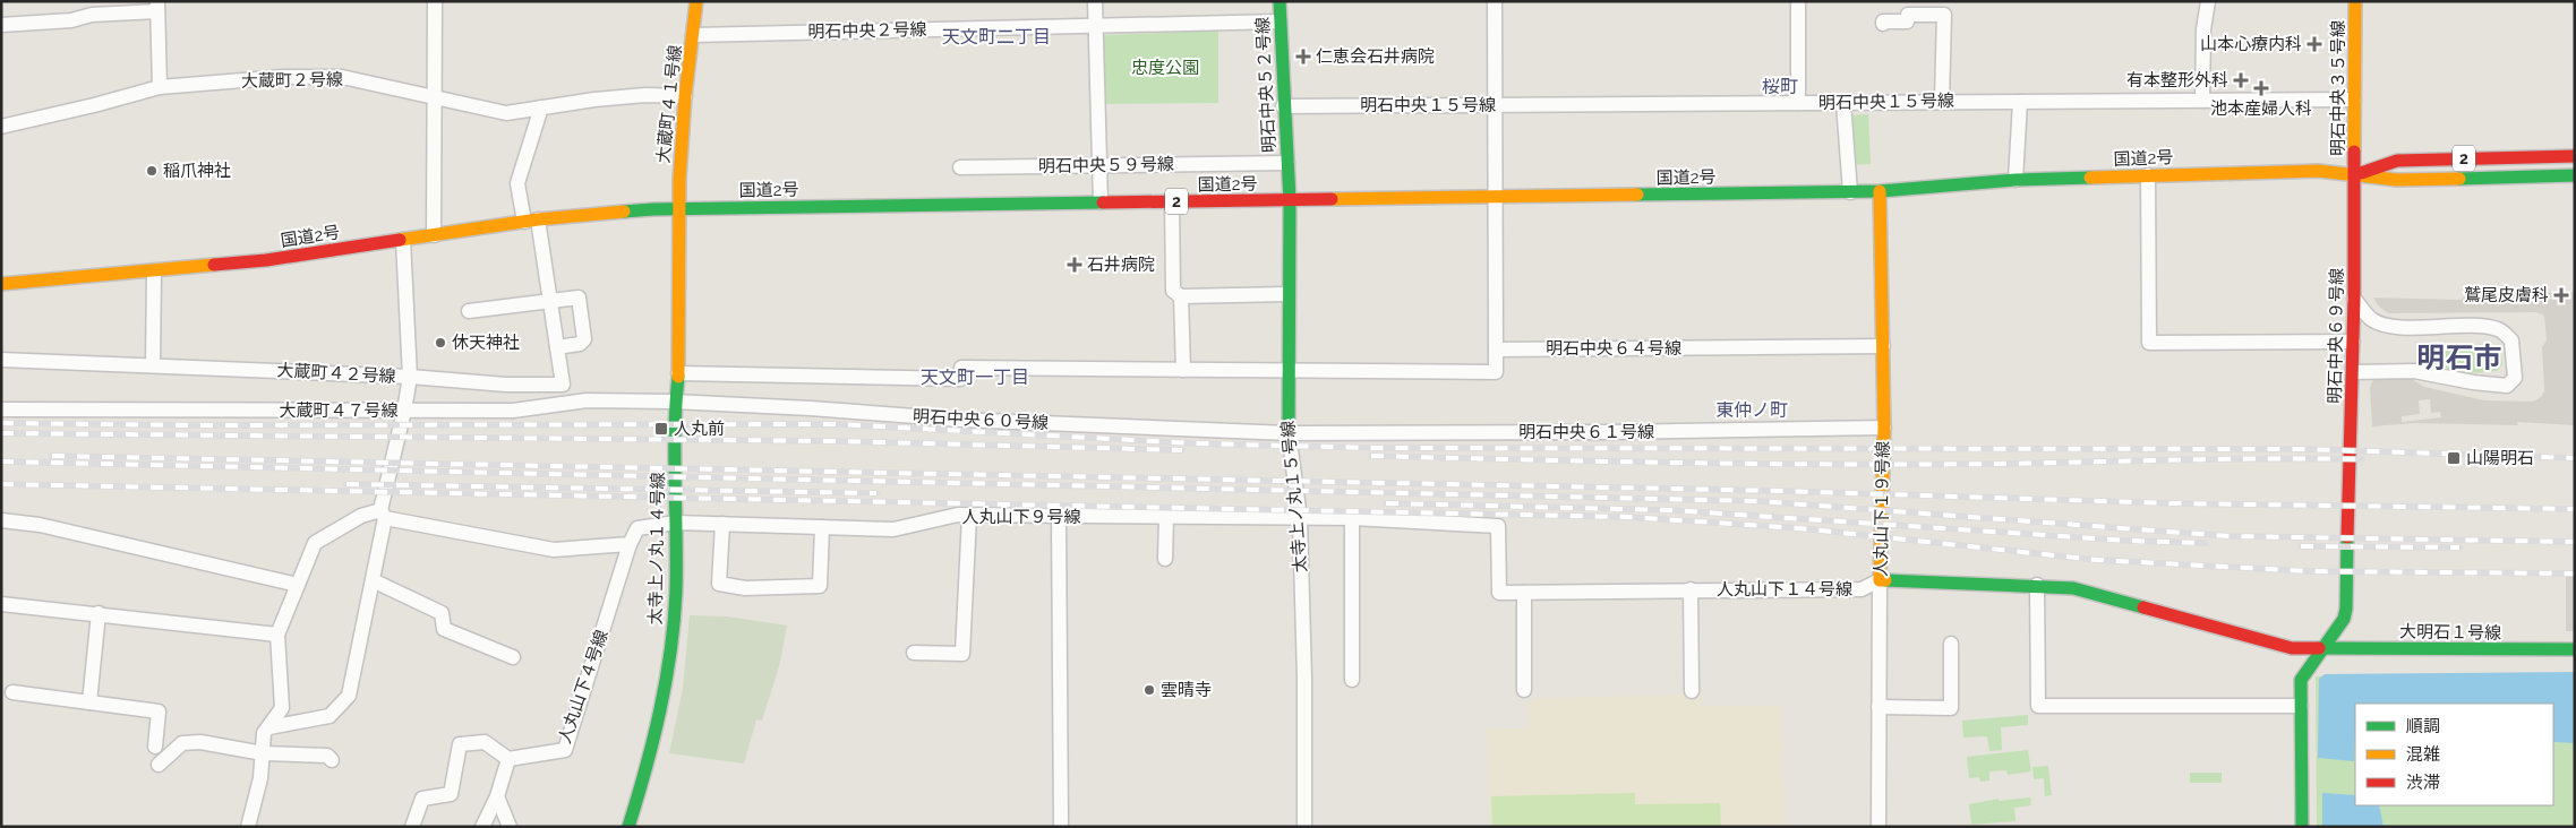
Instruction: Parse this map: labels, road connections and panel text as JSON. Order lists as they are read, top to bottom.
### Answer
{
  "streets": {
    "main road": [
      "明石中央５２号線",
      "明石中央３５号線",
      "大蔵町４１号線",
      "国道2号",
      "2",
      "明石中央６９号線",
      "太寺上ノ丸１５号線",
      "人丸山下１９号線",
      "太寺上ノ丸１４号線",
      "人丸山下１４号線",
      "大明石１号線"
    ],
    "street": [
      "明石中央２号線",
      "大蔵町２号線",
      "明石中央１５号線",
      "明石中央５９号線",
      "明石中央６４号線",
      "大蔵町４２号線",
      "大蔵町４７号線",
      "明石中央６０号線",
      "明石中央６１号線",
      "人丸山下９号線",
      "人丸山下４号線"
    ]
  },
  "crossings": [
    ["明石中央２号線", "明石中央５２号線"],
    ["明石中央２号線", "大蔵町４１号線"],
    ["大蔵町２号線", "大蔵町４１号線"],
    ["明石中央５２号線", "明石中央１５号線"],
    ["明石中央５２号線", "国道2号"],
    ["明石中央５２号線", "明石中央５９号線"],
    ["明石中央５２号線", "太寺上ノ丸１５号線"],
    ["明石中央３５号線", "明石中央１５号線"],
    ["明石中央３５号線", "国道2号"],
    ["明石中央３５号線", "明石中央６９号線"],
    ["大蔵町４１号線", "国道2号"],
    ["大蔵町４１号線", "太寺上ノ丸１４号線"],
    ["国道2号", "明石中央６９号線"],
    ["国道2号", "太寺上ノ丸１５号線"],
    ["国道2号", "人丸山下１９号線"],
    ["明石中央６９号線", "人丸山下１４号線"],
    ["明石中央６９号線", "大明石１号線"],
    ["明石中央６４号線", "人丸山下１９号線"],
    ["大蔵町４７号線", "明石中央６０号線"],
    ["大蔵町４７号線", "太寺上ノ丸１４号線"],
    ["明石中央６０号線", "明石中央６１号線"],
    ["明石中央６０号線", "太寺上ノ丸１５号線"],
    ["明石中央６０号線", "太寺上ノ丸１４号線"],
    ["明石中央６１号線", "太寺上ノ丸１５号線"],
    ["明石中央６１号線", "人丸山下１９号線"],
    ["太寺上ノ丸１５号線", "人丸山下９号線"],
    ["太寺上ノ丸１５号線", "人丸山下１４号線"],
    ["人丸山下１９号線", "人丸山下１４号線"],
    ["人丸山下９号線", "太寺上ノ丸１４号線"],
    ["人丸山下９号線", "人丸山下１４号線"],
    ["人丸山下９号線", "人丸山下４号線"],
    ["人丸山下１４号線", "大明石１号線"]
  ],
  "districts": [
    "天文町二丁目",
    "桜町",
    "明石市",
    "天文町一丁目",
    "東仲ノ町"
  ],
  "parks": ["忠度公園"],
  "places": {
    "health": [
      "山本心療内科",
      "仁恵会石井病院",
      "有本整形外科",
      "池本産婦人科",
      "石井病院",
      "鷲尾皮膚科"
    ],
    "other": ["稲爪神社", "休天神社", "雲晴寺"],
    "transit": ["人丸前", "山陽明石"]
  },
  "legend": ["順調", "混雑", "渋滞"]
}
